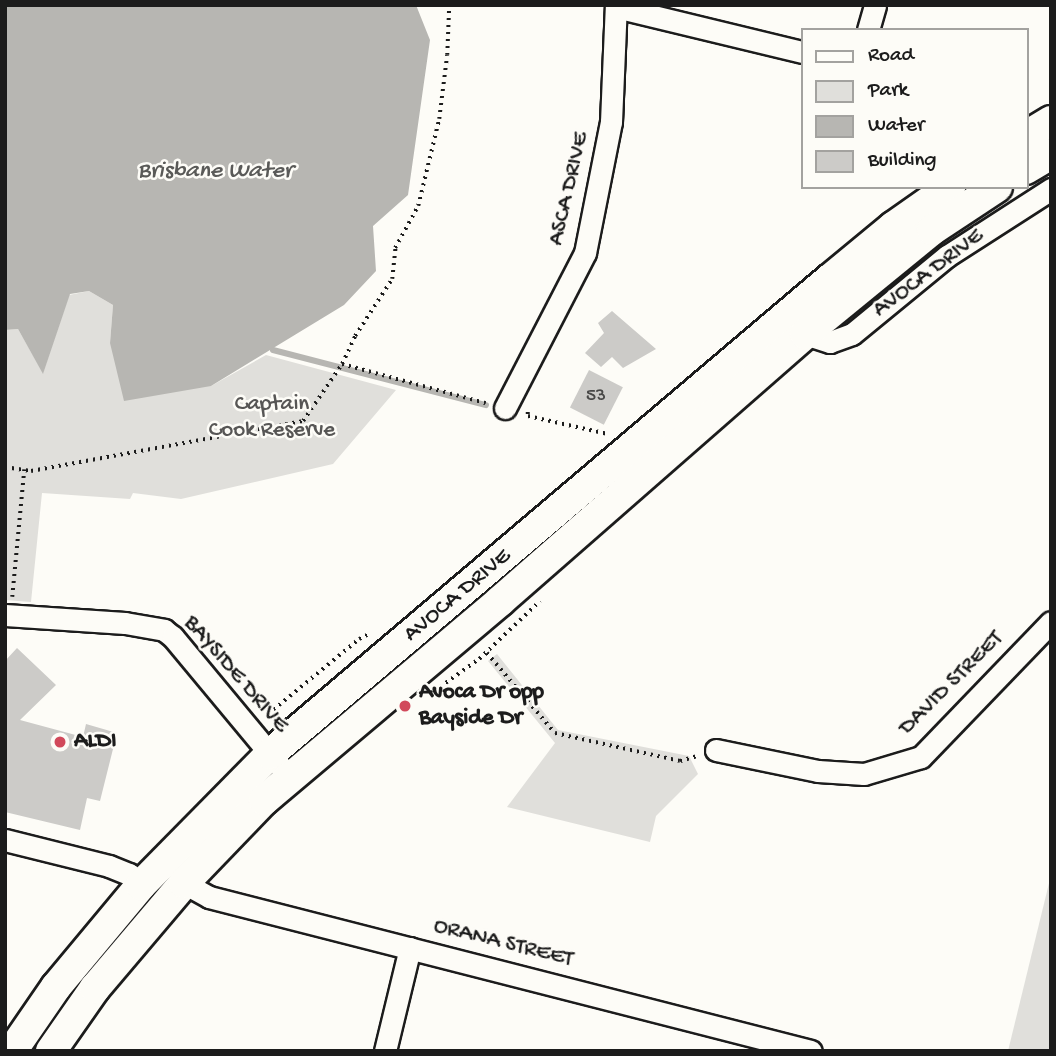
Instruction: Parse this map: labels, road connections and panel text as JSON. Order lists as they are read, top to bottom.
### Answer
{
  "streets": {
    "main road": ["AVOCA DRIVE"],
    "street": [
      "ASCA DRIVE",
      "BAYSIDE DRIVE",
      "DAVID STREET",
      "ORANA STREET"
    ]
  },
  "crossings": [
    ["AVOCA DRIVE", "BAYSIDE DRIVE"],
    ["AVOCA DRIVE", "ORANA STREET"]
  ],
  "water": ["Brisbane Water"],
  "parks": ["Captain Cook Reserve"],
  "places": ["Avoca Dr opp Bayside Dr", "ALDI"],
  "house_numbers": ["53"],
  "legend": [
    "Road",
    "Park",
    "Water",
    "Building"
  ]
}
